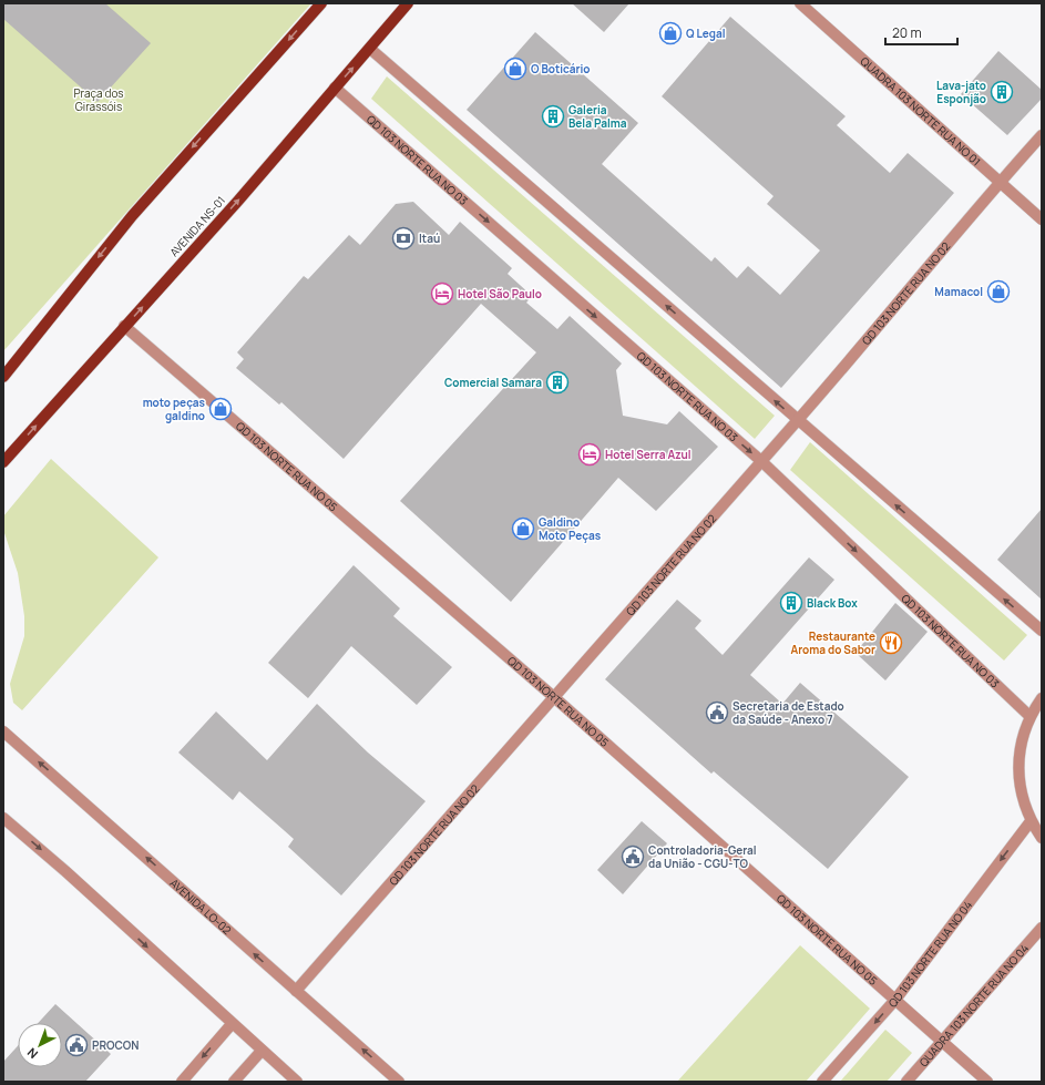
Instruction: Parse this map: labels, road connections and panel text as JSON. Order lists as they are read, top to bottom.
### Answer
{
  "streets": {
    "main road": ["AVENIDA NS-01"],
    "street": [
      "QUADRA 103 NORTE RUA NO 01",
      "QD 103 NORTE RUA NO 03",
      "QD 103 NORTE RUA NO 02",
      "QD 103 NORTE RUA NO 05",
      "AVENIDA LO-02",
      "QD 103 NORTE RUA NO 04",
      "QUADRA 103 NORTE RUA NO 04"
    ]
  },
  "crossings": [
    ["QUADRA 103 NORTE RUA NO 01", "QD 103 NORTE RUA NO 02"],
    ["QD 103 NORTE RUA NO 03", "AVENIDA NS-01"],
    ["QD 103 NORTE RUA NO 03", "QD 103 NORTE RUA NO 02"],
    ["AVENIDA NS-01", "QD 103 NORTE RUA NO 05"],
    ["QD 103 NORTE RUA NO 02", "QD 103 NORTE RUA NO 05"],
    ["QD 103 NORTE RUA NO 02", "AVENIDA LO-02"],
    ["QD 103 NORTE RUA NO 05", "QD 103 NORTE RUA NO 04"],
    ["QD 103 NORTE RUA NO 05", "QUADRA 103 NORTE RUA NO 04"]
  ],
  "one_way": ["QD 103 NORTE RUA NO 04"],
  "parks": ["Praça dos Girassóis"],
  "places": {
    "shop": [
      "Q Legal",
      "O Boticário",
      "Mamacol",
      "moto peças galdino",
      "Galdino Moto Peças"
    ],
    "building": [
      "Lava-jato Esponjão",
      "Galeria Bela Palma",
      "Comercial Samara",
      "Black Box"
    ],
    "bank": ["Itaú"],
    "hotel": ["Hotel São Paulo", "Hotel Serra Azul"],
    "restaurant": ["Restaurante Aroma do Sabor"],
    "public building": ["Secretaria de Estado da Saúde - Anexo 7", "Controladoria-Geral da União - CGU-TO", "PROCON"]
  },
  "scale_bar": "20 m",
  "north": "bottom left"
}
